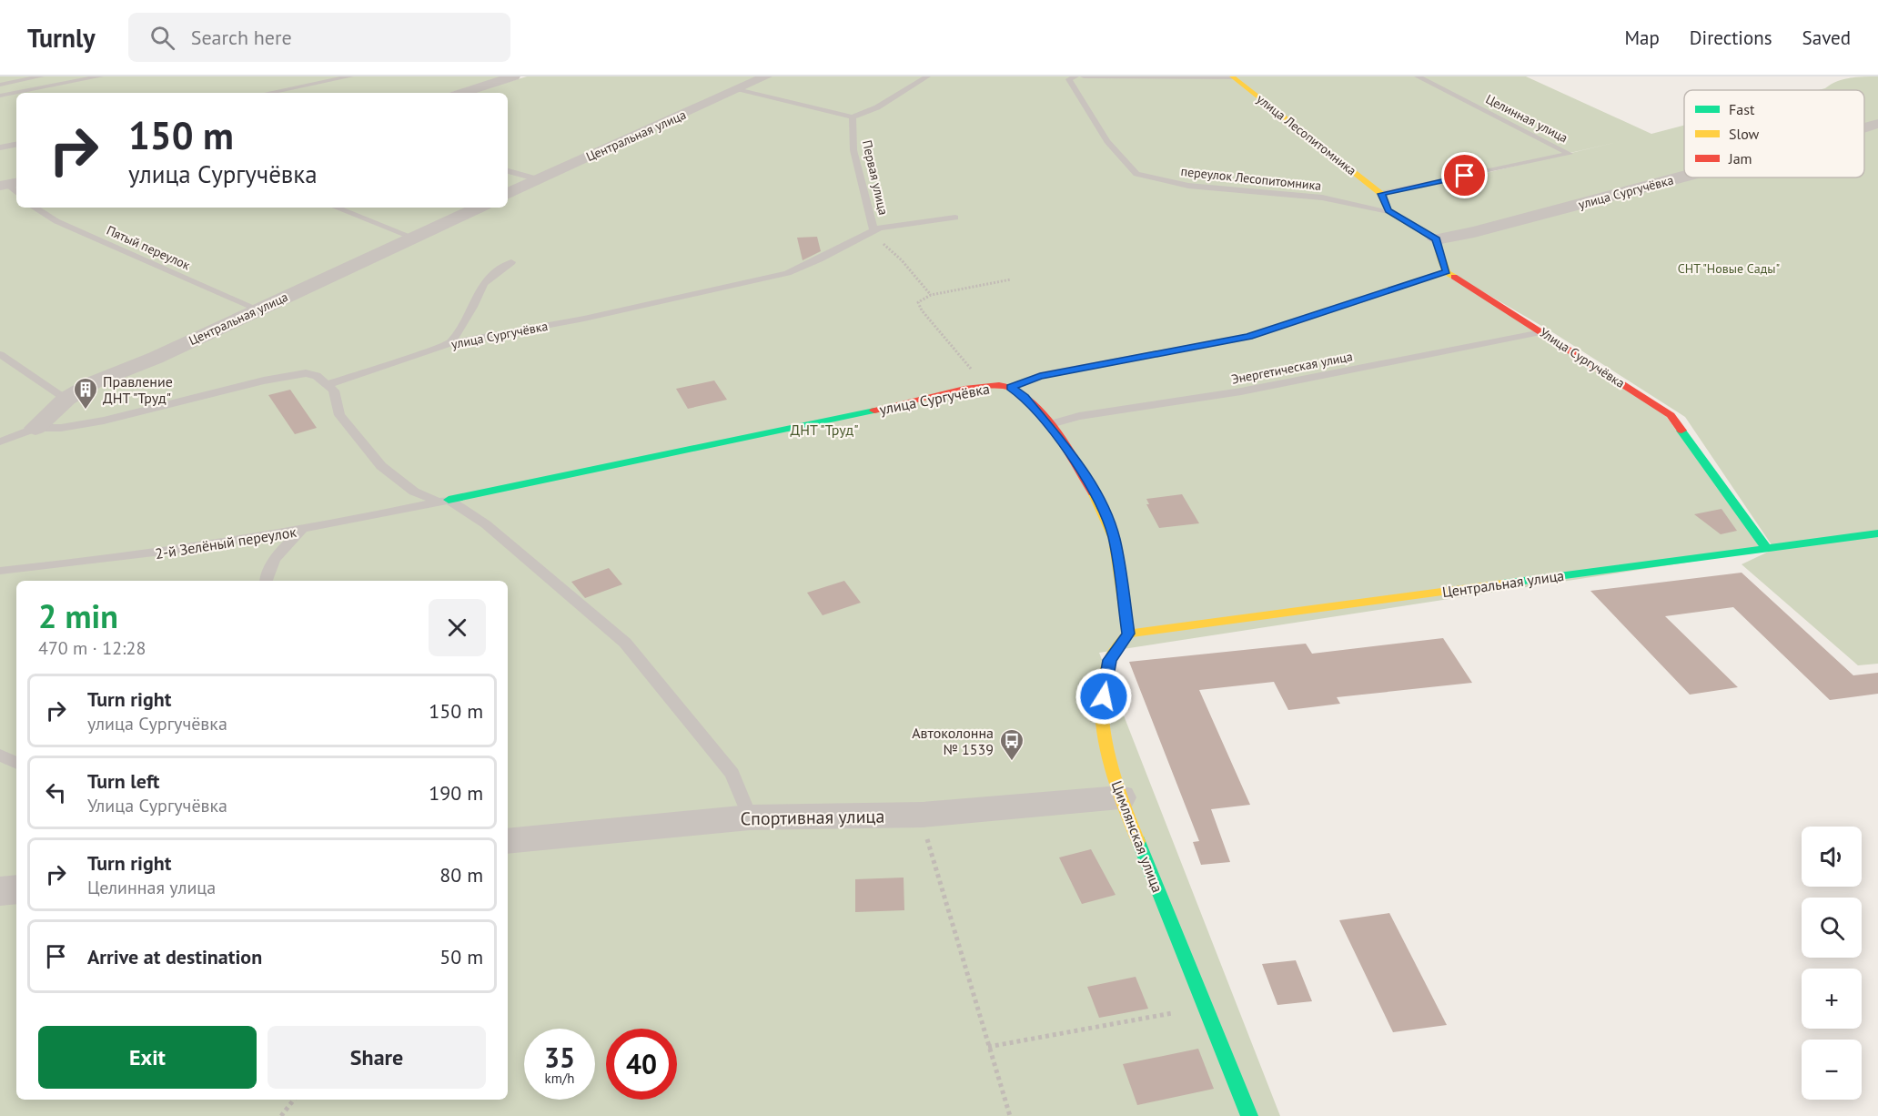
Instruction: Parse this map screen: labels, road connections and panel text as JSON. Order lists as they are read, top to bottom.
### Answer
{
  "streets": {
    "street": [
      "улица Лесопитомника",
      "Центральная улица",
      "улица Сургучёвка",
      "Улица Сургучёвка",
      "Спортивная улица",
      "Цимлянская улица"
    ],
    "lane": [
      "Целинная улица",
      "Первая улица",
      "переулок Лесопитомника",
      "Пятый переулок",
      "Энергетическая улица",
      "2-й Зелёный переулок"
    ]
  },
  "crossings": [
    ["Целинная улица", "улица Лесопитомника"],
    ["Центральная улица", "Пятый переулок"],
    ["Центральная улица", "Улица Сургучёвка"],
    ["Центральная улица", "Цимлянская улица"],
    ["Первая улица", "улица Сургучёвка"],
    ["улица Сургучёвка", "Улица Сургучёвка"],
    ["улица Сургучёвка", "2-й Зелёный переулок"],
    ["Улица Сургучёвка", "Энергетическая улица"],
    ["Спортивная улица", "Цимлянская улица"]
  ],
  "parks": ["СНТ \"Новые Сады\"", "ДНТ \"Труд\""],
  "places": {
    "building": ["Правление ДНТ \"Труд\""],
    "bus stop": ["Автоколонна № 1539"]
  },
  "legend": ["Fast", "Slow", "Jam"],
  "page": {
    "header": "Turnly",
    "search": "Search here",
    "nav": ["Map", "Directions", "Saved"],
    "turn": ["150 m", "улица Сургучёвка"],
    "heading": ["2 min", "470 m · 12:28"],
    "list": [
      {
        "name": "Turn right",
        "note": "улица Сургучёвка",
        "value": "150 m"
      },
      {
        "name": "Turn left",
        "note": "Улица Сургучёвка",
        "value": "190 m"
      },
      {
        "name": "Turn right",
        "note": "Целинная улица",
        "value": "80 m"
      },
      {
        "name": "Arrive at destination",
        "value": "50 m"
      }
    ],
    "map_buttons": ["+", "−"],
    "buttons": ["Exit", "Share"],
    "speed": "35 km/h",
    "limit": "40"
  }
}
